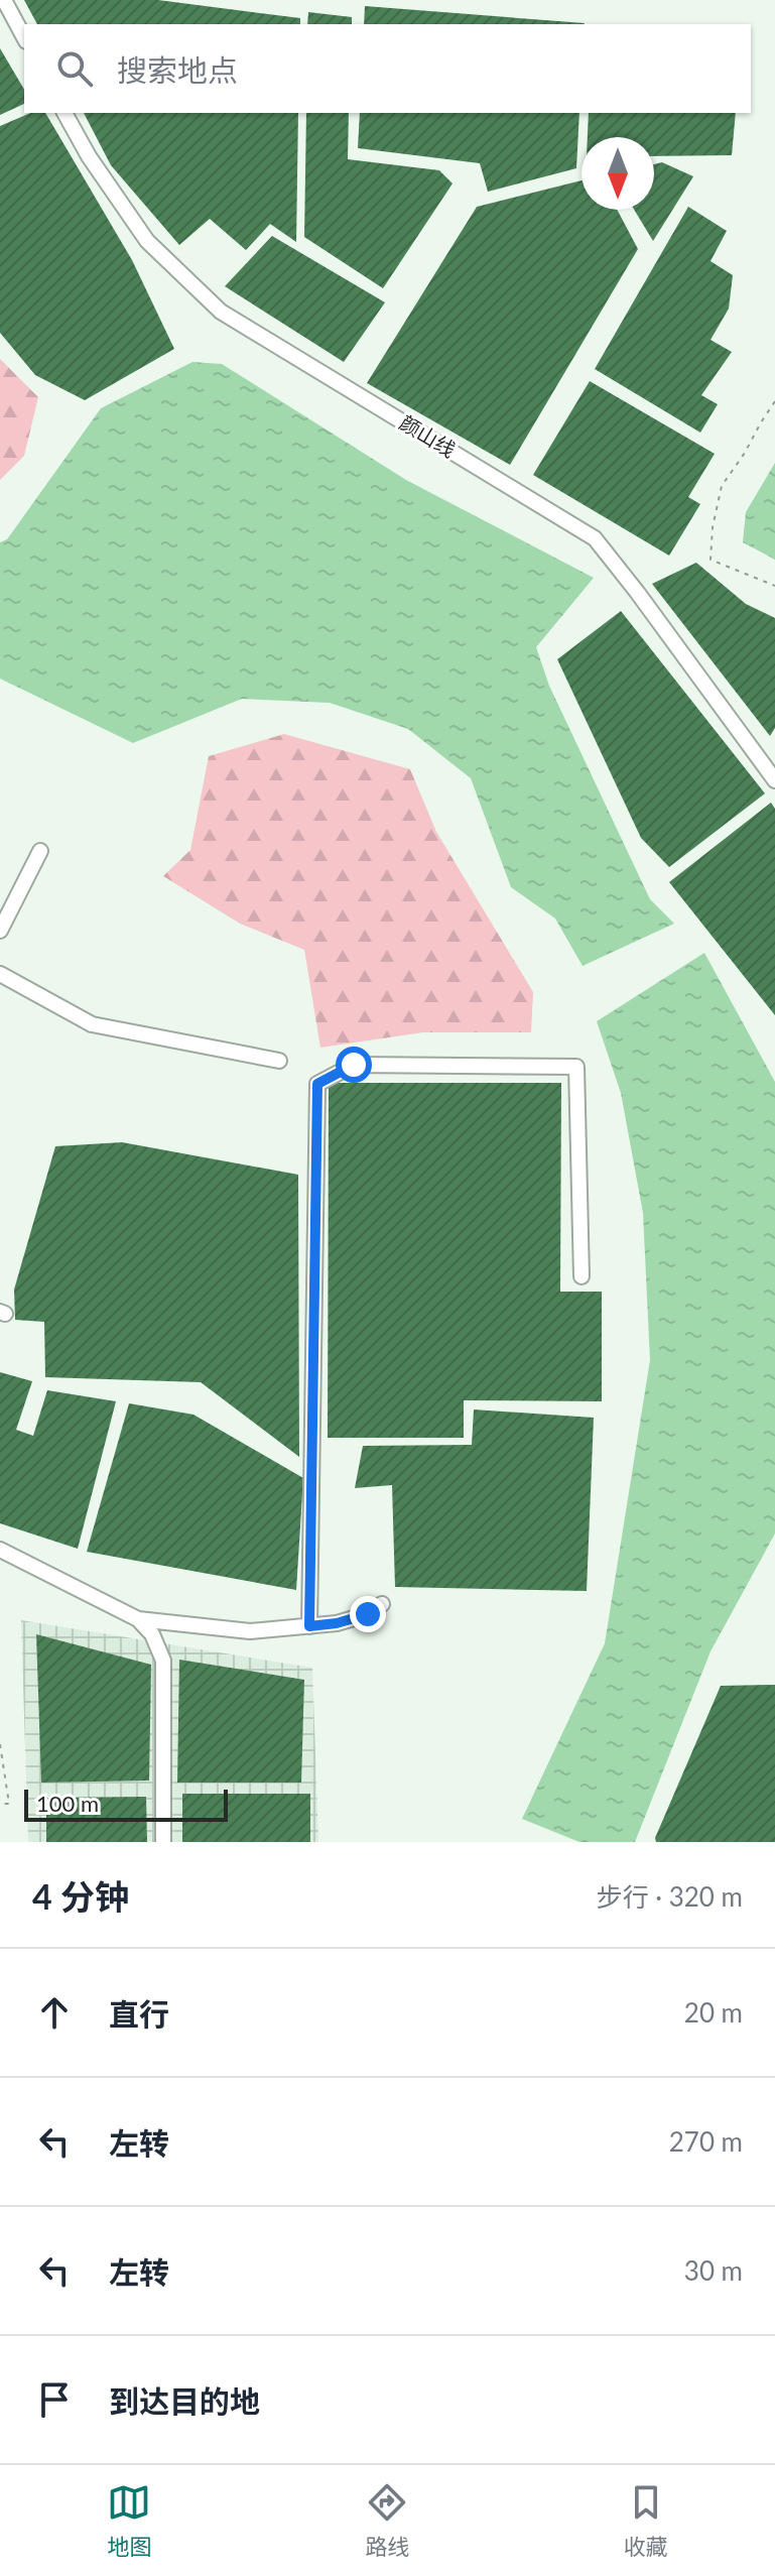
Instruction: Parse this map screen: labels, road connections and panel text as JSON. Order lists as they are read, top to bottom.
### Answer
{
  "streets": {
    "street": ["颜山线"]
  },
  "scale_bar": "100 m",
  "north": "bottom",
  "page": {
    "search": "搜索地点",
    "scale": "100 m",
    "heading": ["4 分钟", "步行 · 320 m"],
    "list": [
      ["直行", "20 m"],
      ["左转", "270 m"],
      ["左转", "30 m"],
      "到达目的地"
    ],
    "nav": ["地图", "路线", "收藏"]
  }
}
